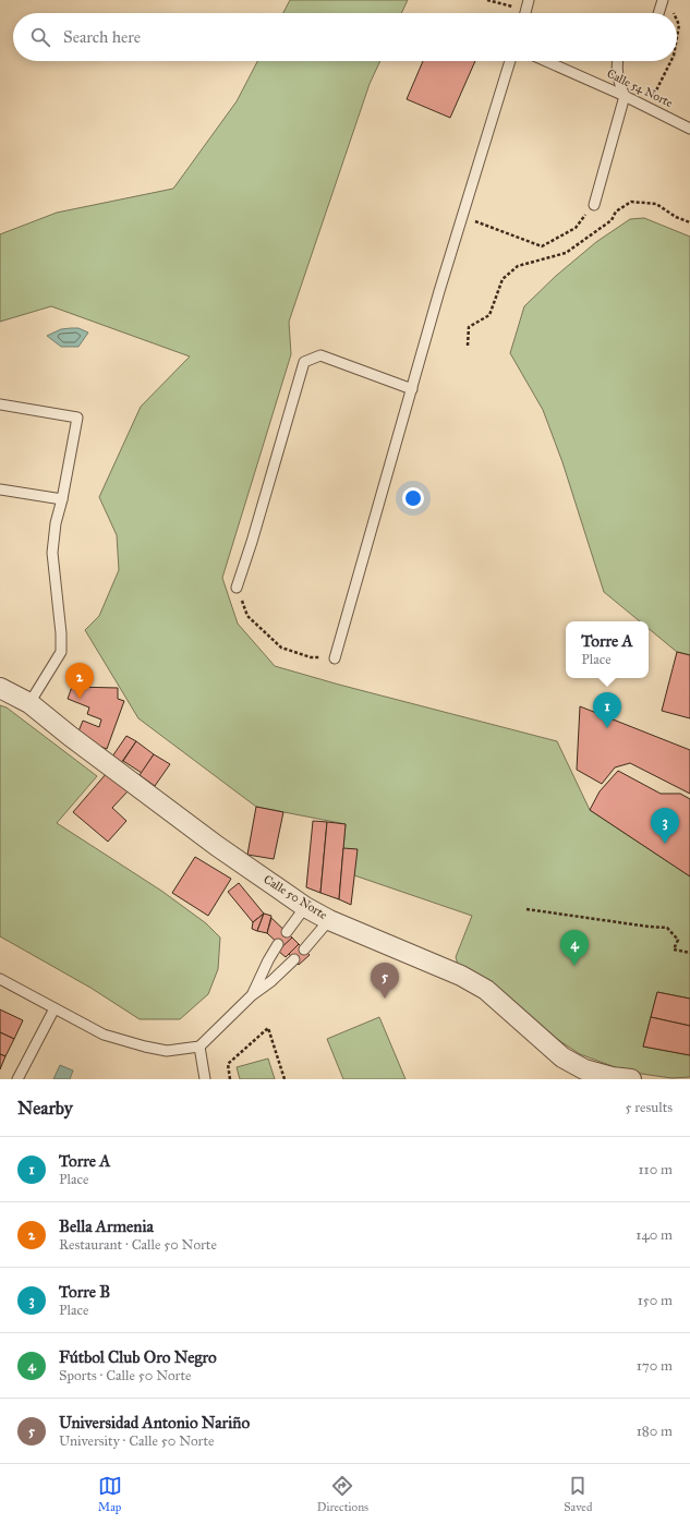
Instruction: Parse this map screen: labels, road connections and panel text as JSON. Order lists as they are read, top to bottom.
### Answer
{
  "streets": {
    "street": ["Calle 50 Norte"],
    "lane": ["Calle 54 Norte"]
  },
  "page": {
    "search": "Search here",
    "popup": ["Torre A", "Place"],
    "pins": [
      "2",
      "1",
      "3",
      "4",
      "5"
    ],
    "heading": ["Nearby", "5 results"],
    "list": [
      {
        "mark": "1",
        "name": "Torre A",
        "note": "Place",
        "value": "110 m"
      },
      {
        "mark": "2",
        "name": "Bella Armenia",
        "note": "Restaurant · Calle 50 Norte",
        "value": "140 m"
      },
      {
        "mark": "3",
        "name": "Torre B",
        "note": "Place",
        "value": "150 m"
      },
      {
        "mark": "4",
        "name": "Fútbol Club Oro Negro",
        "note": "Sports · Calle 50 Norte",
        "value": "170 m"
      },
      {
        "mark": "5",
        "name": "Universidad Antonio Nariño",
        "note": "University · Calle 50 Norte",
        "value": "180 m"
      }
    ],
    "nav": ["Map", "Directions", "Saved"]
  }
}
